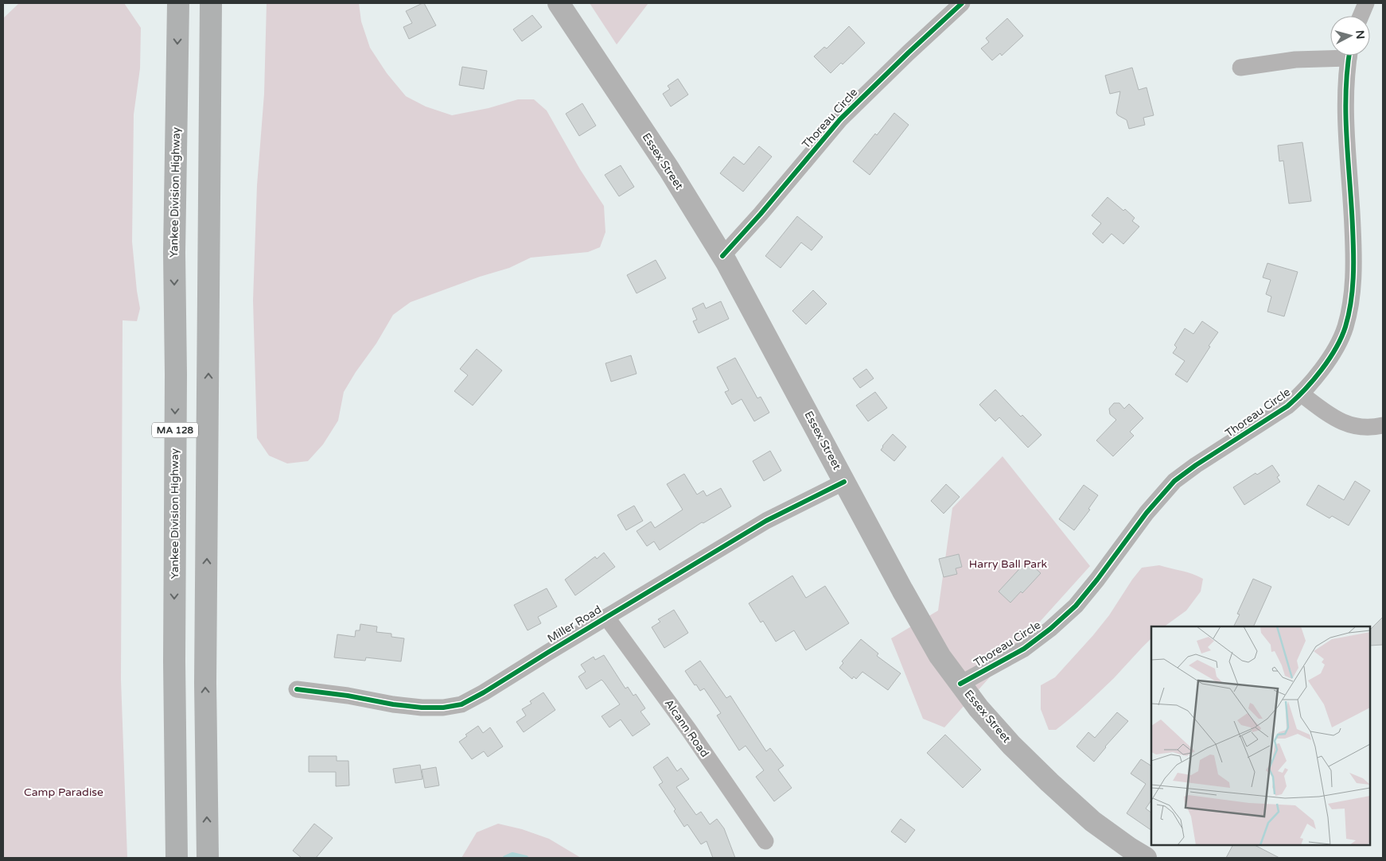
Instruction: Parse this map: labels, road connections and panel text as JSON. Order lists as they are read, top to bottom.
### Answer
{
  "streets": {
    "highway": ["Yankee Division Highway", "MA 128"],
    "main road": ["Essex Street"],
    "street": ["Thoreau Circle", "Miller Road", "Alcann Road"]
  },
  "crossings": [
    ["Thoreau Circle", "Essex Street"],
    ["Essex Street", "Miller Road"],
    ["Miller Road", "Alcann Road"]
  ],
  "parks": ["Harry Ball Park", "Camp Paradise"],
  "north": "right"
}
